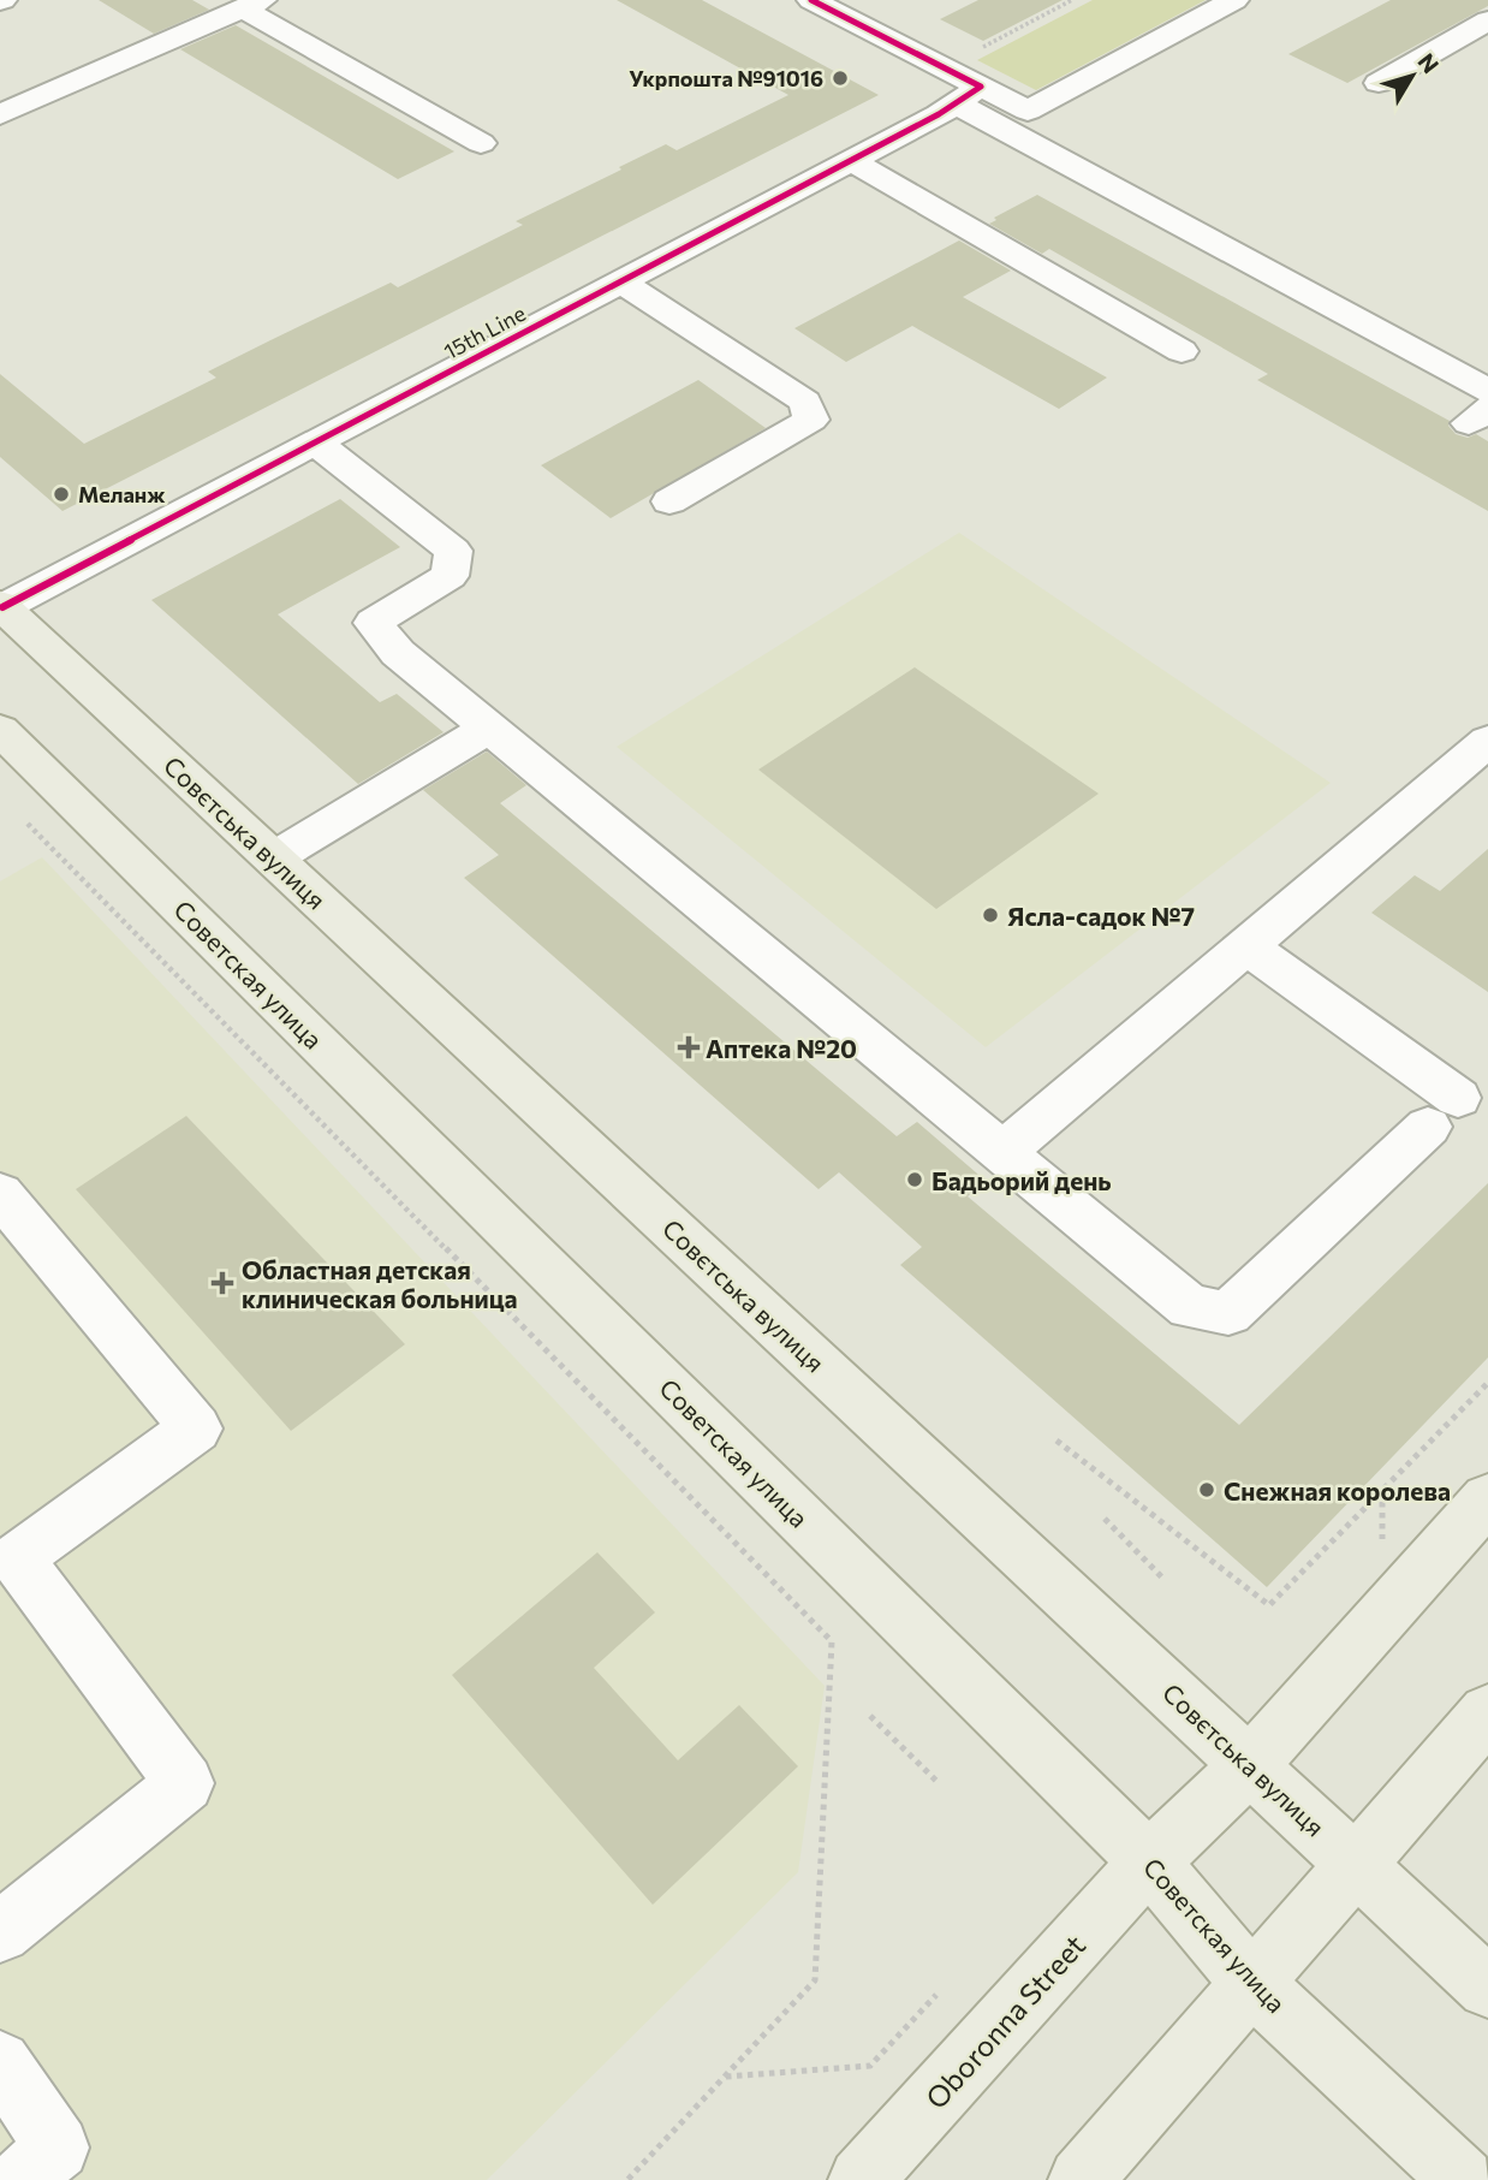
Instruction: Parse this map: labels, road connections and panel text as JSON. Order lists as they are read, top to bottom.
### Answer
{
  "streets": {
    "main road": ["Совєтська вулиця", "Советская улица", "Oboronna Street"],
    "street": ["15th Line"]
  },
  "crossings": [
    ["15th Line", "Совєтська вулиця"],
    ["Совєтська вулиця", "Oboronna Street"],
    ["Советская улица", "Oboronna Street"]
  ],
  "places": {
    "other": [
      "Укрпошта №91016",
      "Меланж",
      "Ясла-садок №7",
      "Бадьорий день",
      "Снежная королева"
    ],
    "health": ["Аптека №20", "Областная детская клиническая больница"]
  },
  "north": "top right"
}
